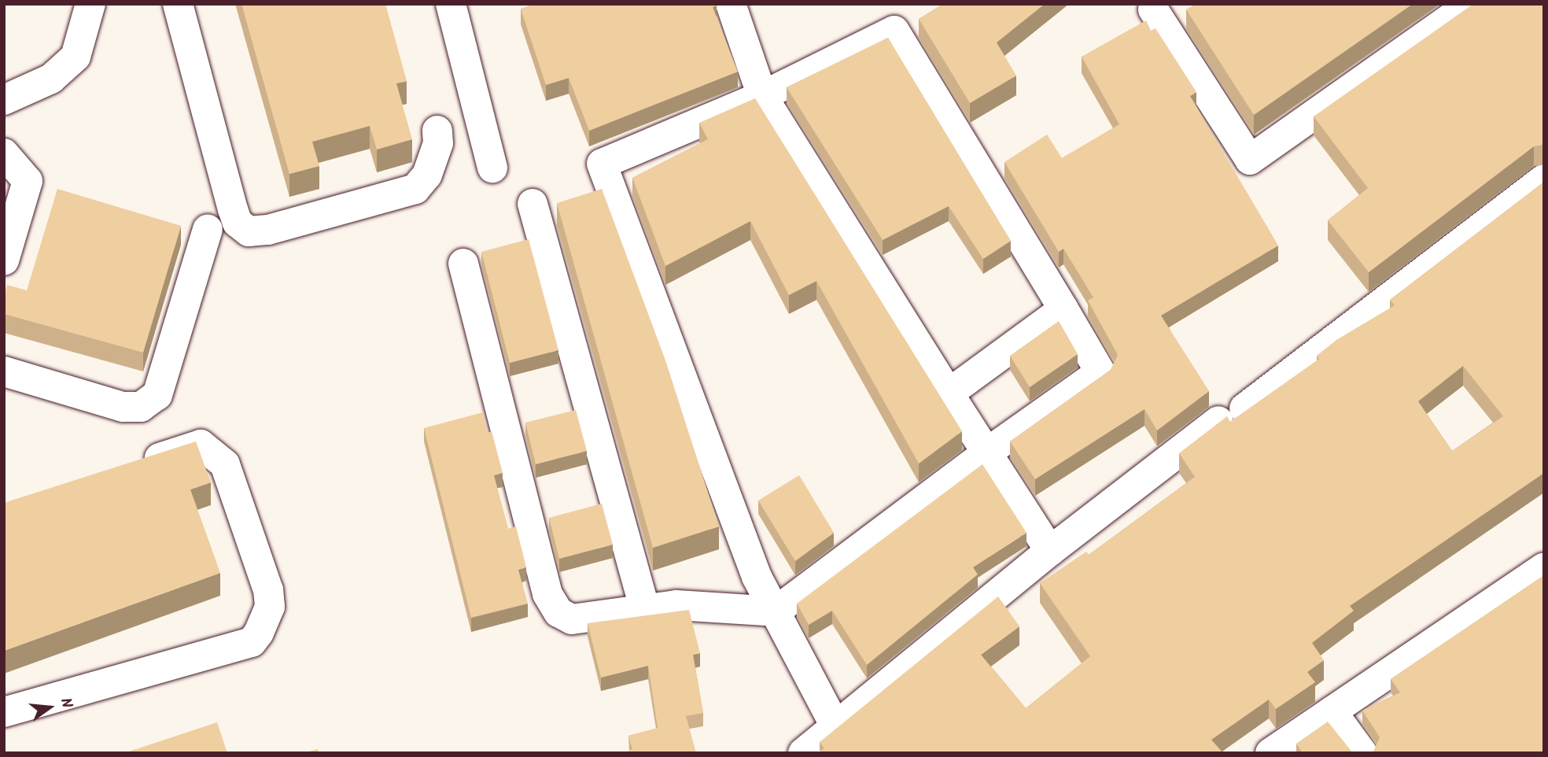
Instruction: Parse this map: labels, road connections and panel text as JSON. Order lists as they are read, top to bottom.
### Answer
{
  "north": "right"
}
